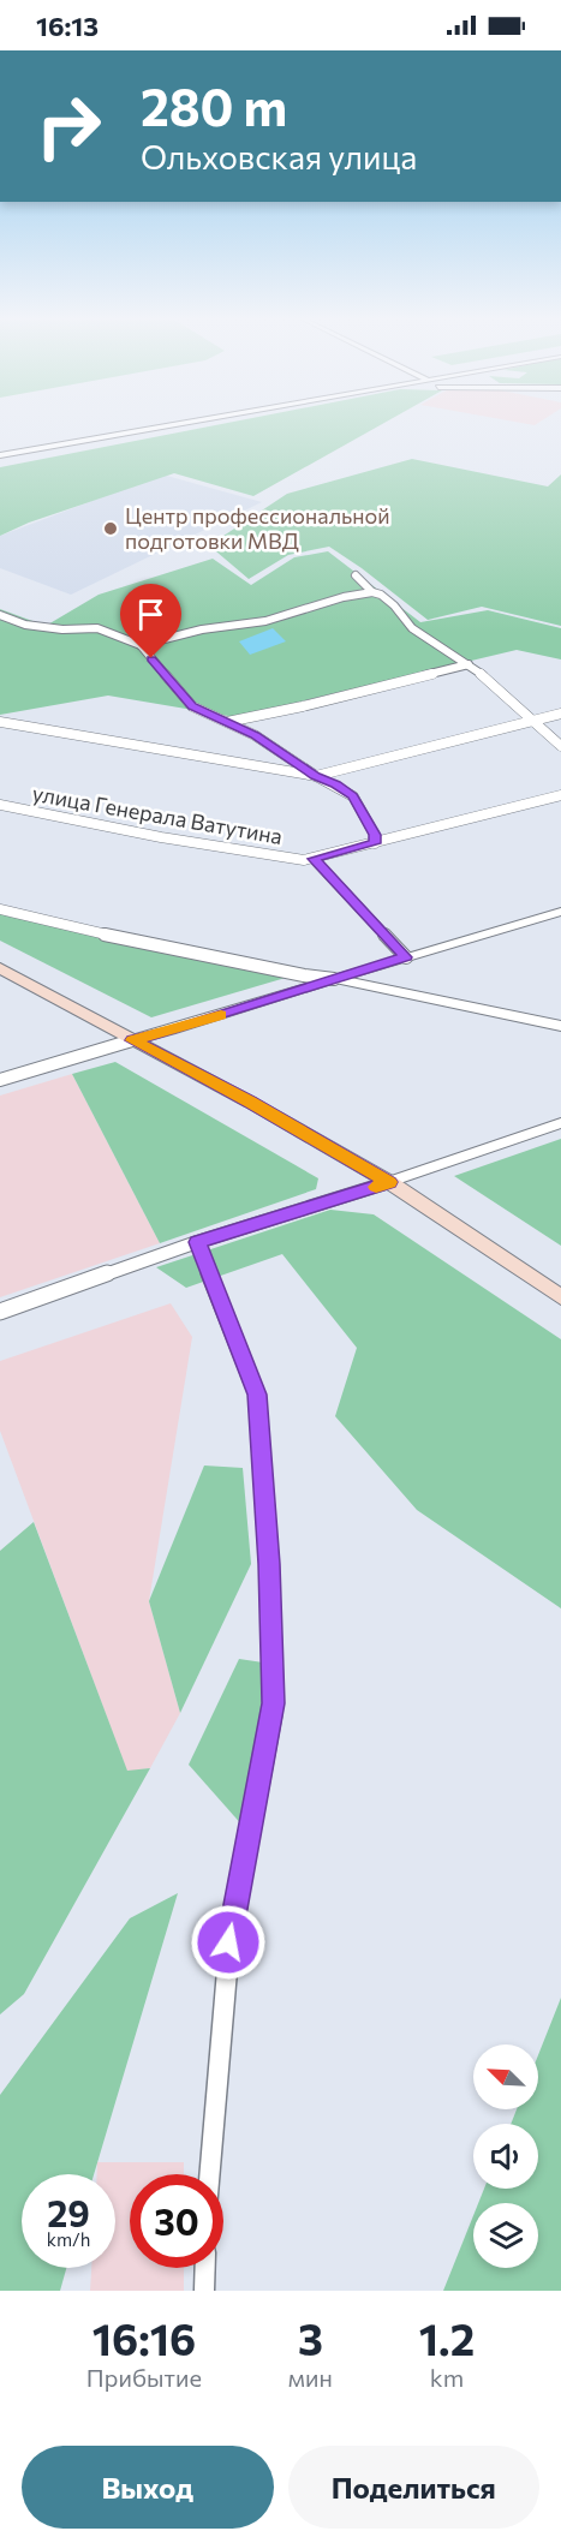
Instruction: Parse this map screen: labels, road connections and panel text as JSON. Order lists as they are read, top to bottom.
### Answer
{
  "streets": {
    "street": ["улица Генерала Ватутина"]
  },
  "places": ["Центр профессиональной подготовки МВД"],
  "north": "top left",
  "page": {
    "status": "16:13",
    "turn": ["280 m", "Ольховская улица"],
    "speed": "29 km/h",
    "limit": "30",
    "eta": [
      "16:16",
      "Прибытие",
      "3",
      "мин",
      "1.2",
      "km"
    ],
    "buttons": ["Выход", "Поделиться"]
  }
}
